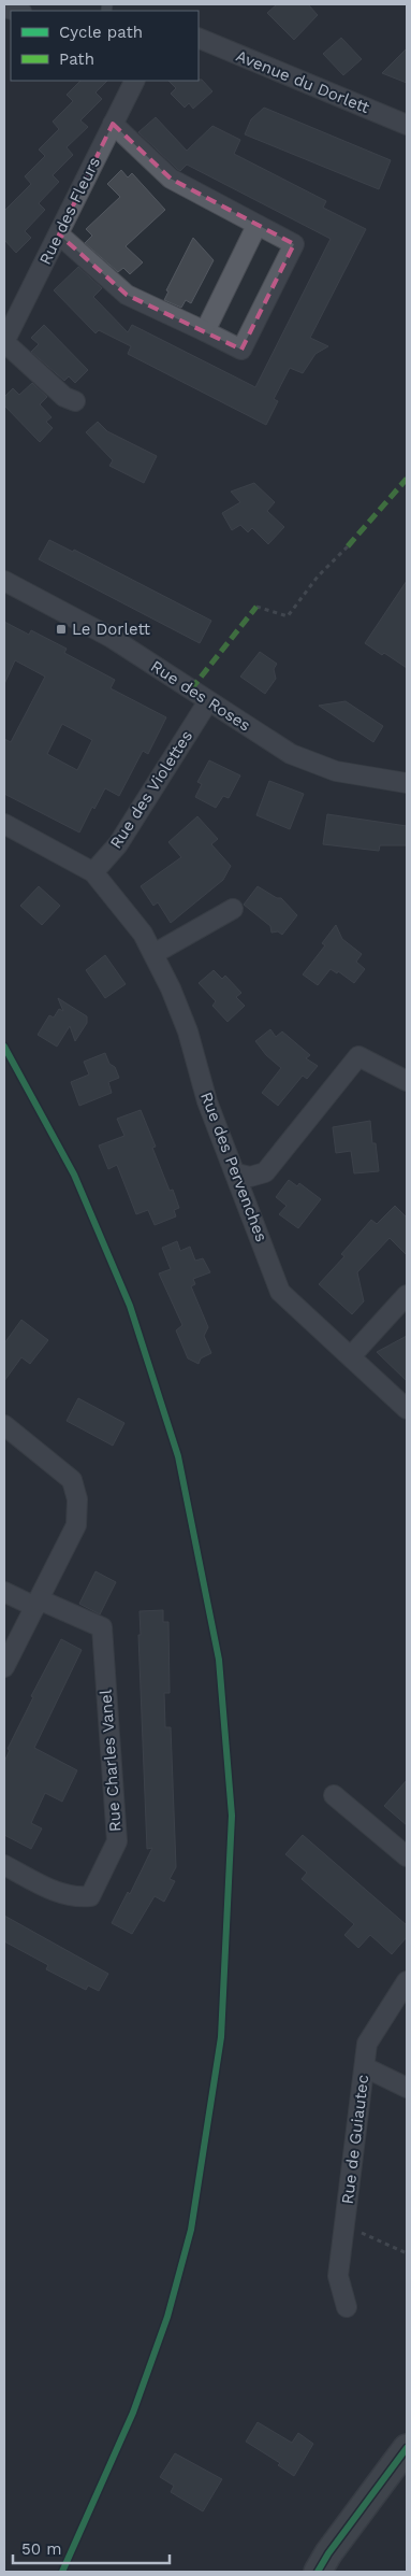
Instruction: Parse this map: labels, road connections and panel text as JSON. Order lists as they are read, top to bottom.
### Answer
{
  "streets": {
    "street": [
      "Avenue du Dorlett",
      "Rue des Fleurs",
      "Rue des Roses",
      "Rue des Violettes",
      "Rue des Pervenches",
      "Rue Charles Vanel",
      "Rue de Guiautec"
    ]
  },
  "crossings": [
    ["Rue des Roses", "Rue des Violettes"],
    ["Rue des Violettes", "Rue des Pervenches"]
  ],
  "places": {
    "transit": ["Le Dorlett"]
  },
  "legend": ["Cycle path", "Path"],
  "scale_bar": "50 m"
}
